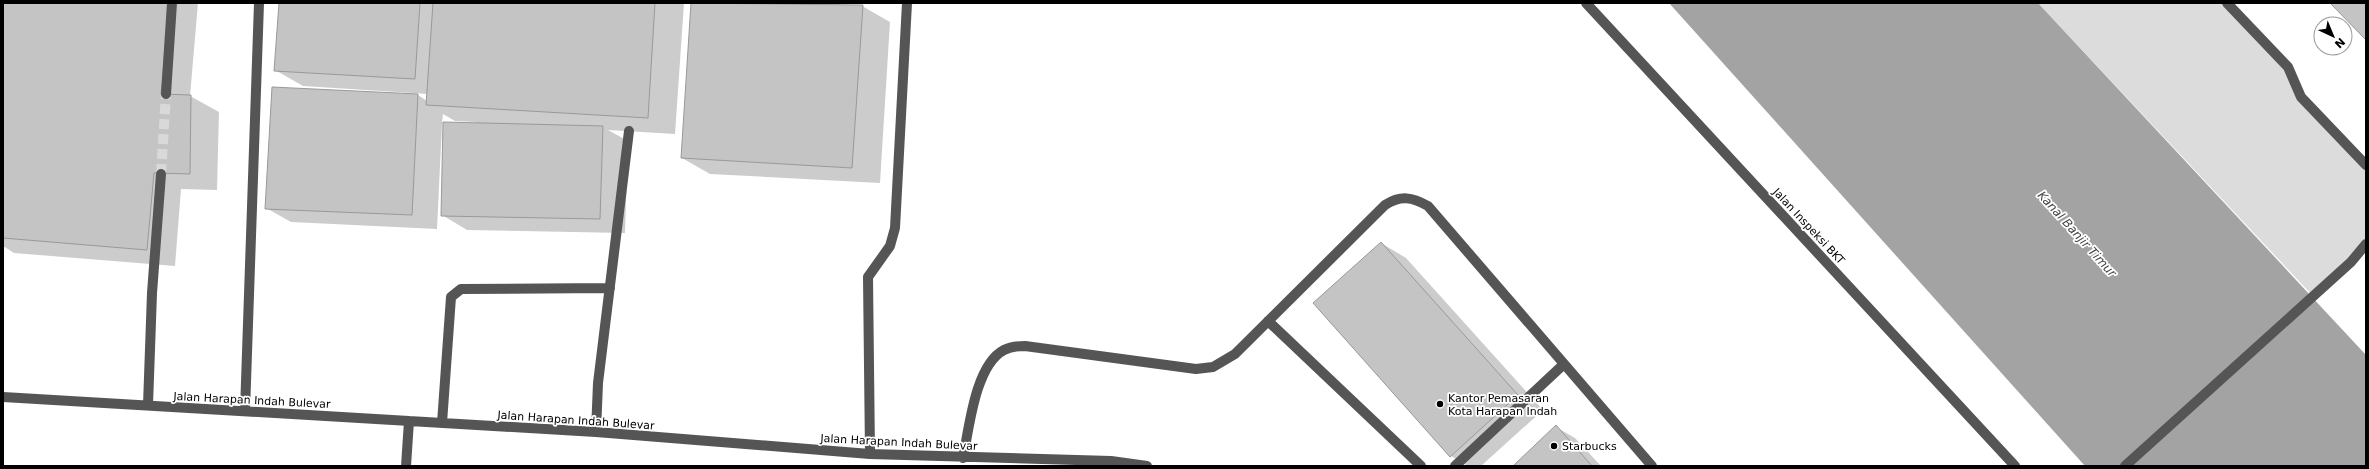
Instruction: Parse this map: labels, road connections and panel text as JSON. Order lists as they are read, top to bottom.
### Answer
{
  "streets": {
    "street": ["Jalan Inspeksi BKT", "Jalan Harapan Indah Bulevar"]
  },
  "water": ["Kanal Banjir Timur"],
  "places": ["Kantor Pemasaran Kota Harapan Indah", "Starbucks"],
  "north": "bottom right"
}
